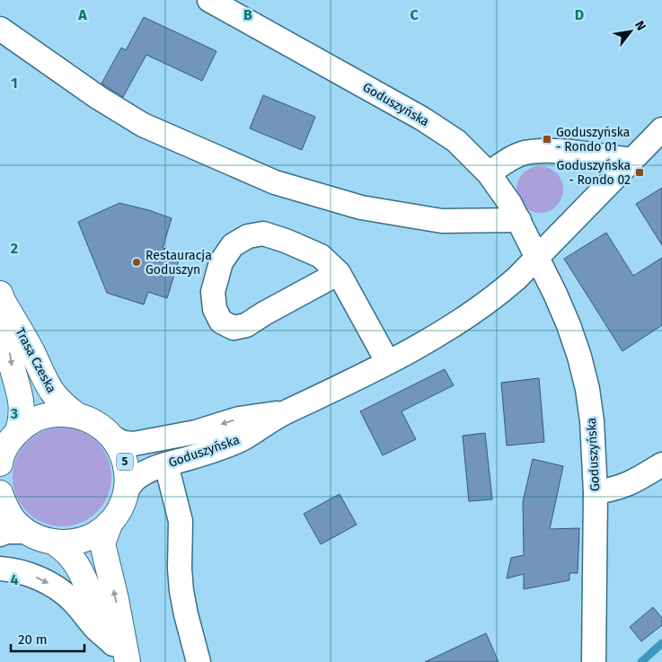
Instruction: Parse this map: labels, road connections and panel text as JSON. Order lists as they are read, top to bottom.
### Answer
{
  "streets": {
    "main road": ["Trasa Czeska", "5"],
    "street": ["Goduszyńska"]
  },
  "crossings": [
    ["Goduszyńska", "5"],
    ["Trasa Czeska", "5"]
  ],
  "one_way": ["Trasa Czeska"],
  "places": {
    "transit": ["Goduszyńska - Rondo 01", "Goduszyńska - Rondo 02"],
    "other": ["Restauracja Goduszyn"]
  },
  "scale_bar": "20 m",
  "north": "top right",
  "grid": {
    "columns": [
      "A",
      "B",
      "C",
      "D"
    ],
    "rows": [
      "1",
      "2",
      "3",
      "4"
    ]
  }
}
